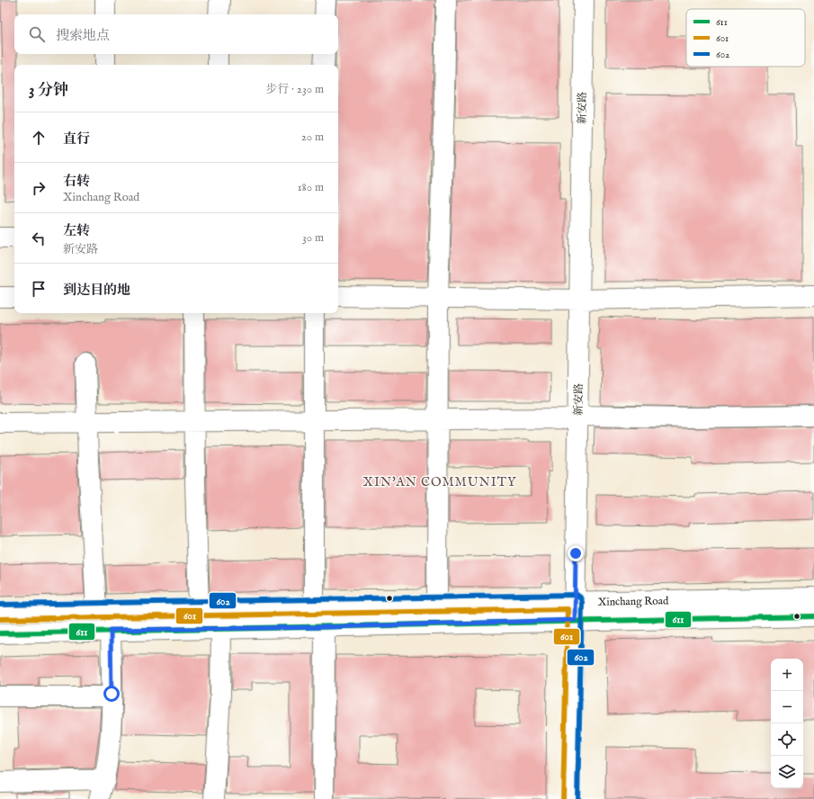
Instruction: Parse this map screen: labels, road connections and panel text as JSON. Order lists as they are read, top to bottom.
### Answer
{
  "streets": {
    "street": ["新安路", "Xinchang Road"]
  },
  "crossings": [
    ["新安路", "Xinchang Road"]
  ],
  "districts": ["XIN'AN COMMUNITY"],
  "lines": ["transit line 602", "transit line 601", "transit line 611"],
  "legend": ["611", "601", "602"],
  "page": {
    "search": "搜索地点",
    "heading": ["3 分钟", "步行 · 230 m"],
    "list": [
      ["直行", "20 m"],
      ["右转", "Xinchang Road", "180 m"],
      ["左转", "新安路", "30 m"],
      "到达目的地"
    ],
    "map_buttons": ["+", "−"]
  }
}
